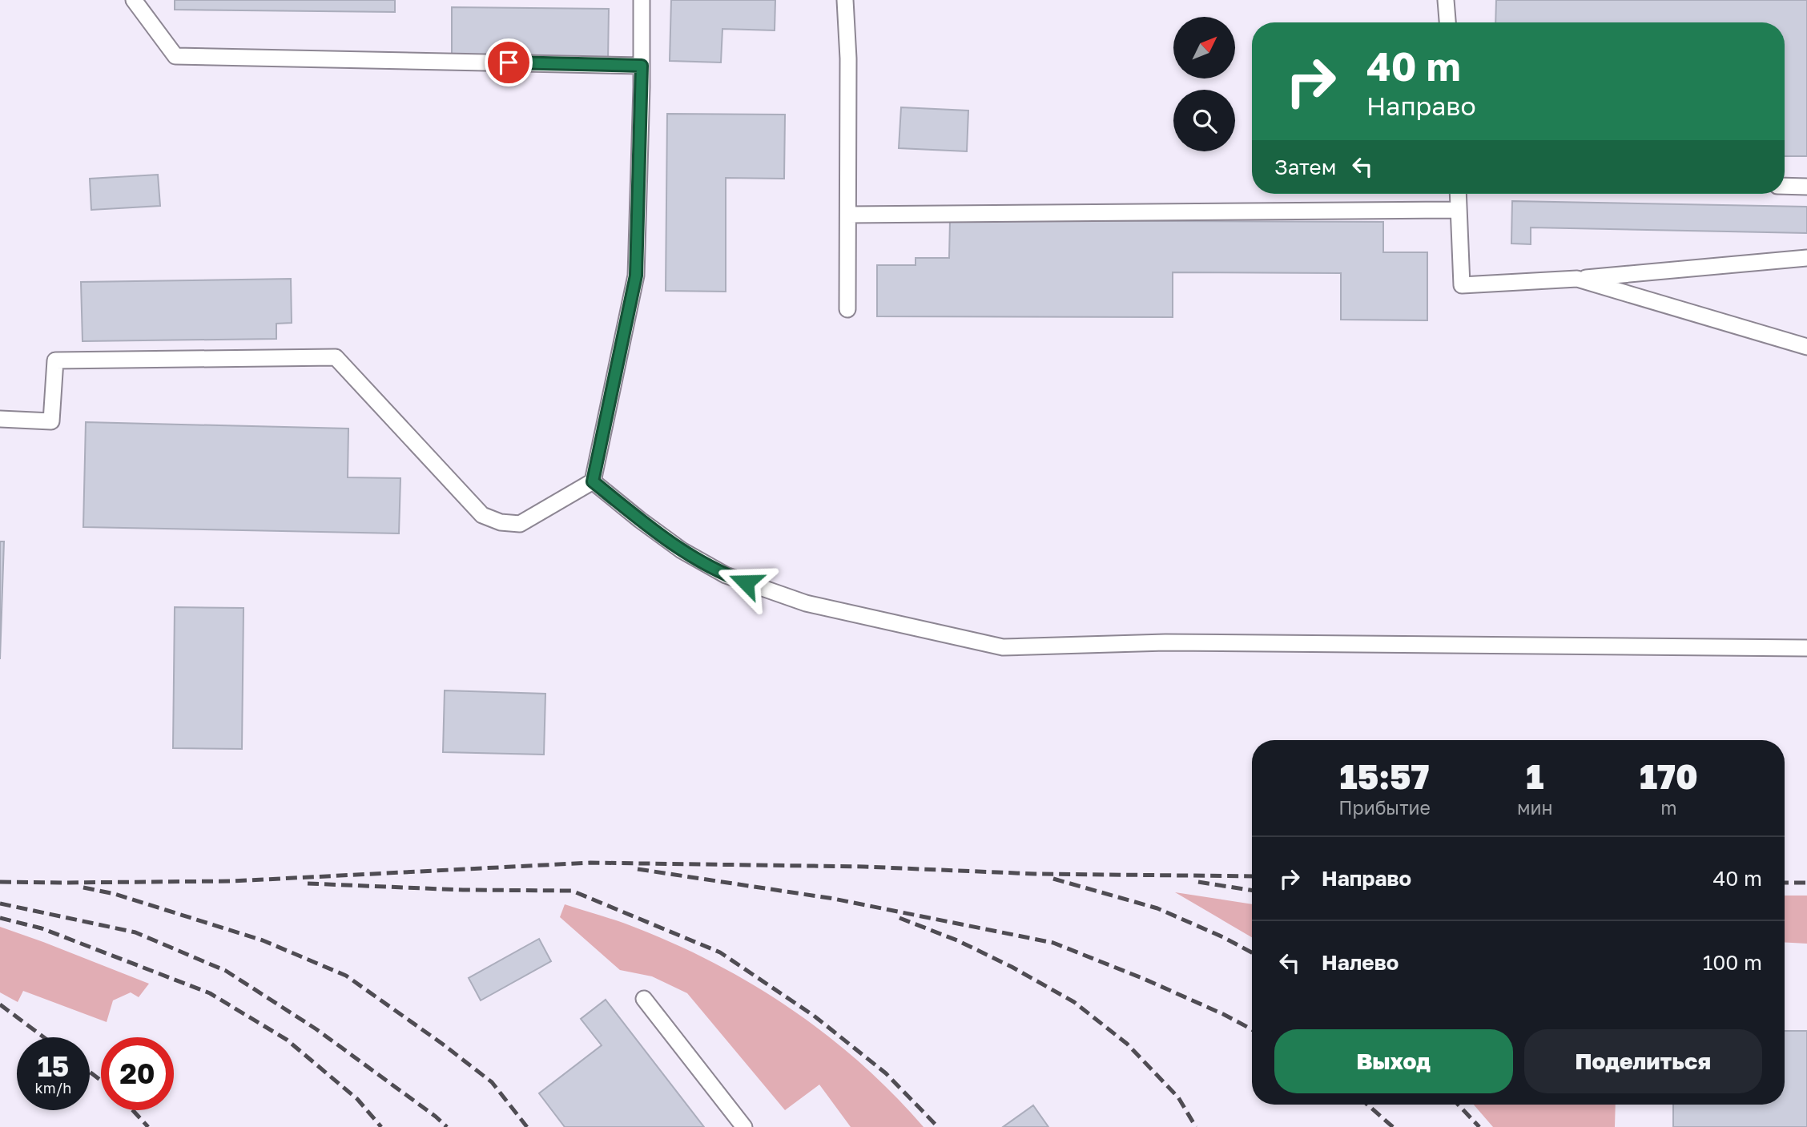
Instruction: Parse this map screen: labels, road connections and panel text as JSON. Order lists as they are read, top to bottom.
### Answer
{
  "north": "top right",
  "page": {
    "turn": ["40 m", "Направо"],
    "then": "Затем",
    "eta": [
      "15:57",
      "Прибытие",
      "1",
      "мин",
      "170",
      "m"
    ],
    "list": [
      {
        "name": "Направо",
        "value": "40 m"
      },
      {
        "name": "Налево",
        "value": "100 m"
      }
    ],
    "buttons": ["Выход", "Поделиться"],
    "speed": "15 km/h",
    "limit": "20"
  }
}
